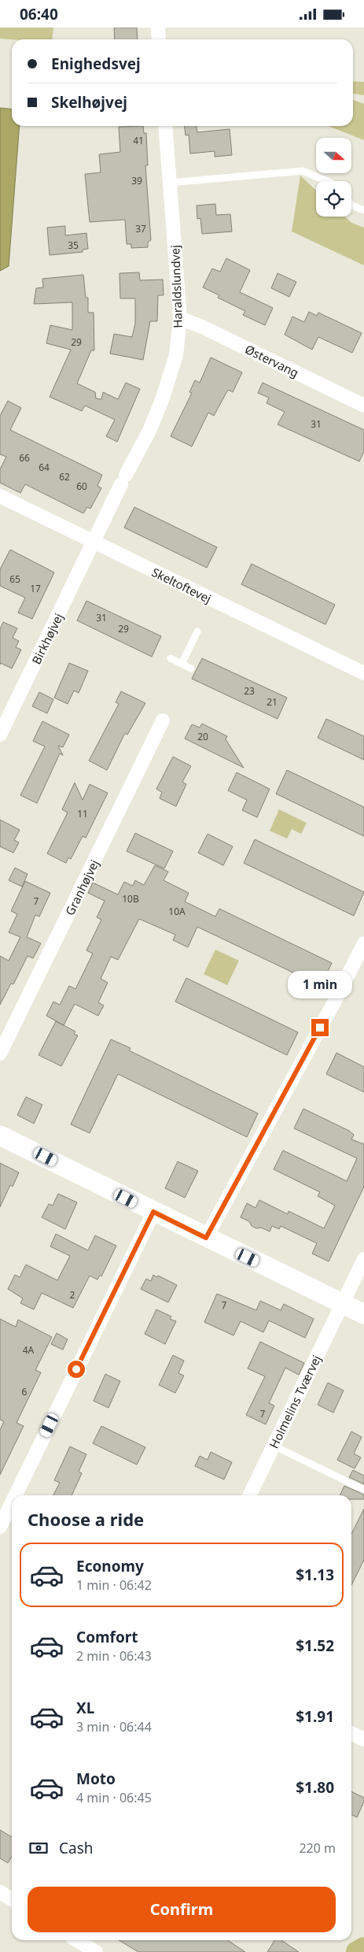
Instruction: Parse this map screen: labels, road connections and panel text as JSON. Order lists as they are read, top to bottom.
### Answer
{
  "streets": {
    "street": [
      "Haraldslundvej",
      "Østervang",
      "Skeltoftevej",
      "Birkhøjvej",
      "Granhøjvej",
      "Holmelins Tværvej"
    ]
  },
  "crossings": [
    ["Haraldslundvej", "Østervang"],
    ["Haraldslundvej", "Skeltoftevej"],
    ["Haraldslundvej", "Birkhøjvej"],
    ["Skeltoftevej", "Birkhøjvej"]
  ],
  "house_numbers": [
    "41",
    "39",
    "37",
    "35",
    "29",
    "31",
    "66",
    "64",
    "62",
    "60",
    "65",
    "17",
    "31",
    "29",
    "23",
    "21",
    "20",
    "11",
    "10B",
    "7",
    "10A",
    "2",
    "7",
    "4A",
    "6",
    "7"
  ],
  "north": "right",
  "page": {
    "status": "06:40",
    "banner": ["Enighedsvej", "Skelhøjvej"],
    "bubble": "1 min",
    "heading": "Choose a ride",
    "list": [
      {
        "name": "Economy",
        "note": "1 min · 06:42",
        "value": "$1.13"
      },
      {
        "name": "Comfort",
        "note": "2 min · 06:43",
        "value": "$1.52"
      },
      {
        "name": "XL",
        "note": "3 min · 06:44",
        "value": "$1.91"
      },
      {
        "name": "Moto",
        "note": "4 min · 06:45",
        "value": "$1.80"
      }
    ],
    "pay": ["Cash", "220 m"],
    "buttons": "Confirm"
  }
}
